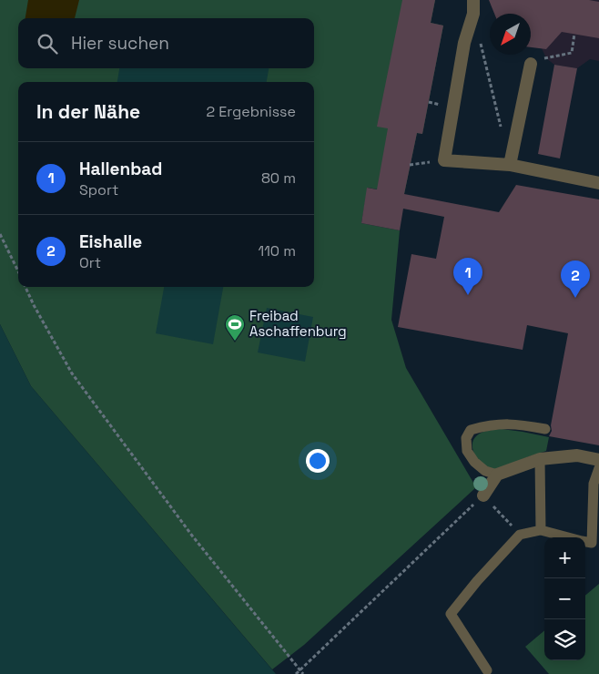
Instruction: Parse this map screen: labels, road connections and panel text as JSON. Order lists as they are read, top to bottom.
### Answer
{
  "places": {
    "sports": ["Freibad Aschaffenburg"]
  },
  "north": "bottom left",
  "page": {
    "search": "Hier suchen",
    "heading": ["In der Nähe", "2 Ergebnisse"],
    "list": [
      {
        "mark": "1",
        "name": "Hallenbad",
        "note": "Sport",
        "value": "80 m"
      },
      {
        "mark": "2",
        "name": "Eishalle",
        "note": "Ort",
        "value": "110 m"
      }
    ],
    "pins": ["1", "2"],
    "map_buttons": ["+", "−"]
  }
}
